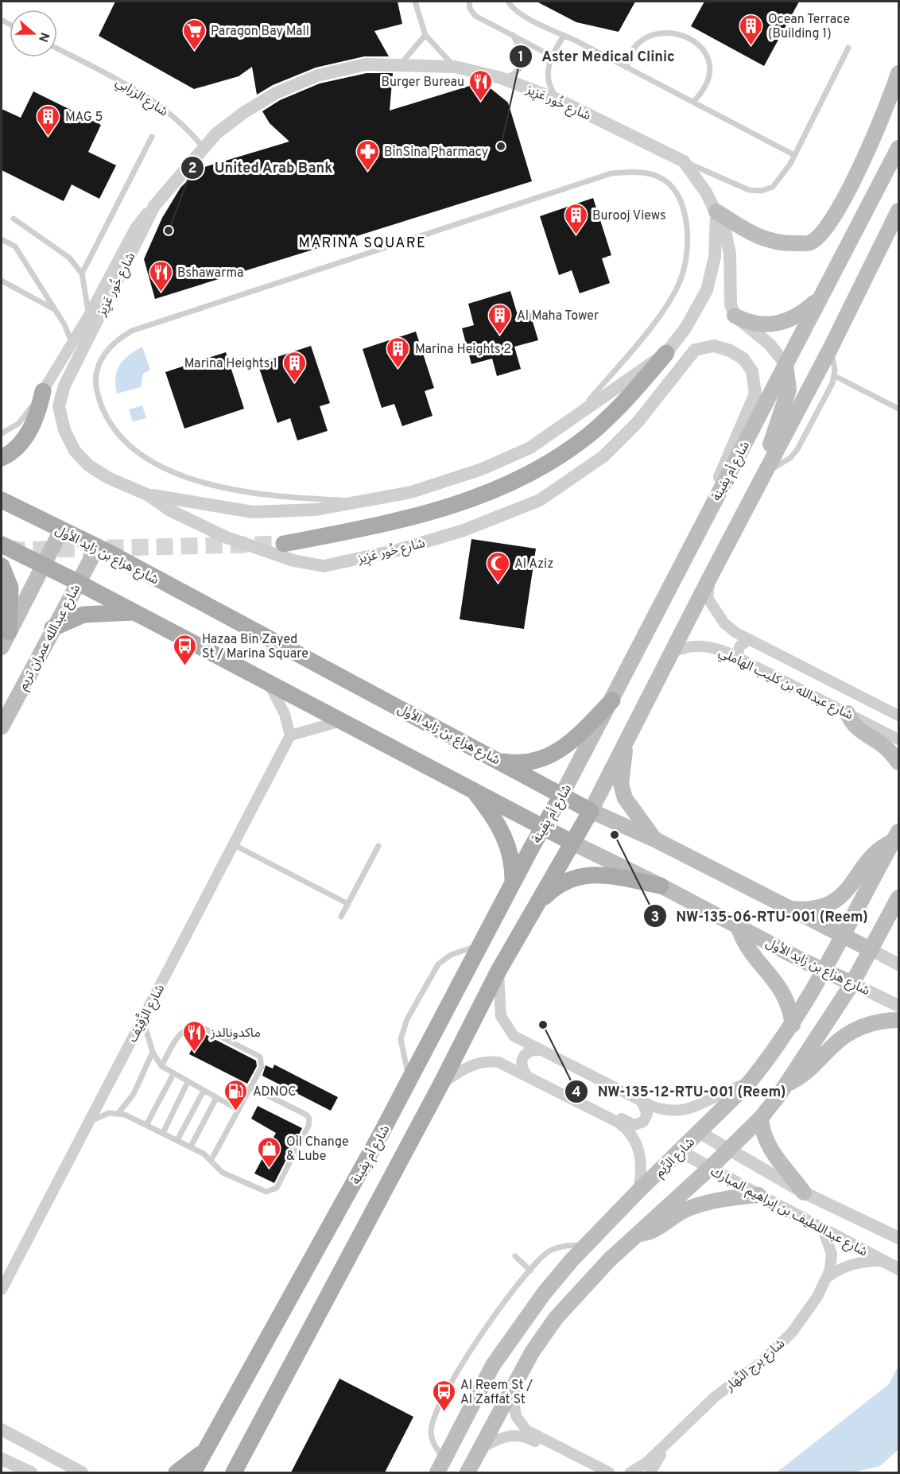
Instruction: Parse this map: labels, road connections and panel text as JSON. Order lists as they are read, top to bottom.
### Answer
{
  "streets": {
    "main road": [
      "شارع أم يِفينة",
      "شارع هزاع بن زايد الأول",
      "شارع عبدالله عمران تريم",
      "شارع الرِّيم"
    ],
    "street": [
      "شارع خُور عَزِيز",
      "شارع عبدالله بن كليب الهاملي",
      "شارع الزَّفِيْف",
      "شارع عبداللطيف بن إبراهيم المبارك",
      "شارع برج النَّهار"
    ],
    "lane": ["شارع الزرابي"]
  },
  "crossings": [
    ["شارع الزرابي", "شارع خُور عَزِيز"],
    ["شارع خُور عَزِيز", "شارع أم يِفينة"],
    ["شارع أم يِفينة", "شارع هزاع بن زايد الأول"],
    ["شارع هزاع بن زايد الأول", "شارع عبدالله عمران تريم"],
    ["شارع هزاع بن زايد الأول", "شارع الرِّيم"],
    ["شارع الرِّيم", "شارع عبداللطيف بن إبراهيم المبارك"],
    ["شارع عبداللطيف بن إبراهيم المبارك", "شارع برج النَّهار"]
  ],
  "districts": ["MARINA SQUARE"],
  "places": {
    "building": [
      "Ocean Terrace (Building 1)",
      "MAG 5",
      "Burooj Views",
      "Al Maha Tower",
      "Marina Heights 2",
      "Marina Heights 1"
    ],
    "supermarket": ["Paragon Bay Mall"],
    "restaurant": ["Burger Bureau", "Bshawarma", "ماكدونالدز"],
    "other": [
      "Aster Medical Clinic",
      "United Arab Bank",
      "NW-135-06-RTU-001 (Reem)",
      "NW-135-12-RTU-001 (Reem)"
    ],
    "pharmacy": ["BinSina Pharmacy"],
    "mosque": ["Al Aziz"],
    "bus stop": ["Hazaa Bin Zayed St / Marina Square", "Al Reem St / Al Zaffat St"],
    "fuel station": ["ADNOC"],
    "shop": ["Oil Change & Lube"]
  },
  "north": "right"
}
